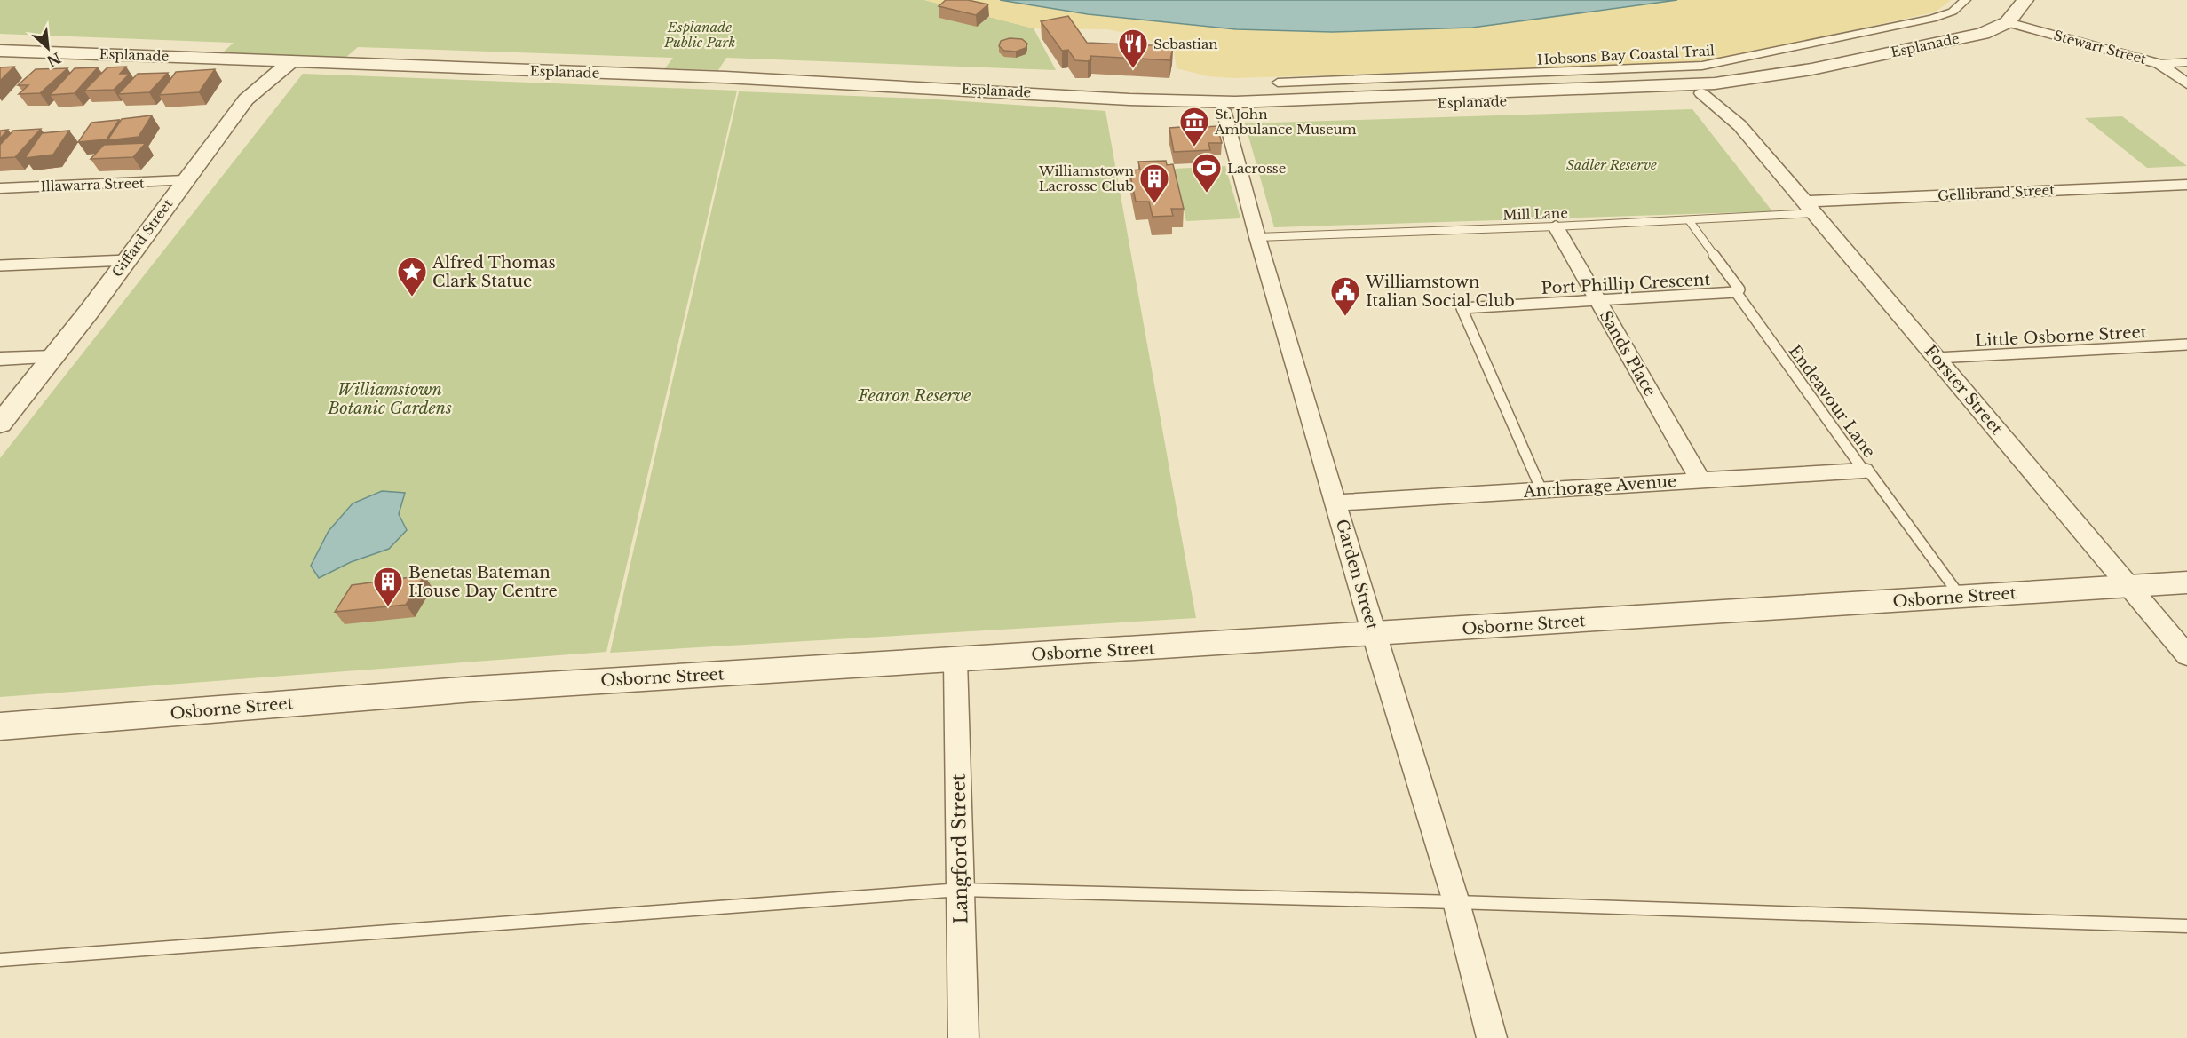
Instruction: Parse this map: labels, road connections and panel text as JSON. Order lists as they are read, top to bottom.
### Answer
{
  "streets": {
    "street": [
      "Esplanade",
      "Stewart Street",
      "Hobsons Bay Coastal Trail",
      "Illawarra Street",
      "Gellibrand Street",
      "Giffard Street",
      "Sands Place",
      "Forster Street",
      "Anchorage Avenue",
      "Garden Street",
      "Osborne Street",
      "Langford Street"
    ],
    "lane": [
      "Mill Lane",
      "Port Phillip Crescent",
      "Little Osborne Street",
      "Endeavour Lane"
    ]
  },
  "crossings": [
    ["Esplanade", "Stewart Street"],
    ["Esplanade", "Giffard Street"],
    ["Esplanade", "Forster Street"],
    ["Esplanade", "Garden Street"],
    ["Illawarra Street", "Giffard Street"],
    ["Gellibrand Street", "Mill Lane"],
    ["Gellibrand Street", "Forster Street"],
    ["Mill Lane", "Sands Place"],
    ["Mill Lane", "Forster Street"],
    ["Mill Lane", "Endeavour Lane"],
    ["Mill Lane", "Garden Street"],
    ["Port Phillip Crescent", "Sands Place"],
    ["Port Phillip Crescent", "Endeavour Lane"],
    ["Port Phillip Crescent", "Anchorage Avenue"],
    ["Little Osborne Street", "Forster Street"],
    ["Sands Place", "Anchorage Avenue"],
    ["Forster Street", "Osborne Street"],
    ["Endeavour Lane", "Anchorage Avenue"],
    ["Endeavour Lane", "Osborne Street"],
    ["Anchorage Avenue", "Garden Street"],
    ["Garden Street", "Osborne Street"],
    ["Osborne Street", "Langford Street"]
  ],
  "parks": [
    "Esplanade Public Park",
    "Sadler Reserve",
    "Williamstown Botanic Gardens",
    "Fearon Reserve"
  ],
  "places": {
    "restaurant": ["Sebastian"],
    "museum": ["St. John Ambulance Museum"],
    "sports": ["Lacrosse"],
    "building": ["Williamstown Lacrosse Club", "Benetas Bateman House Day Centre"],
    "place": ["Alfred Thomas Clark Statue"],
    "public building": ["Williamstown Italian Social Club"]
  },
  "north": "bottom right"
}
